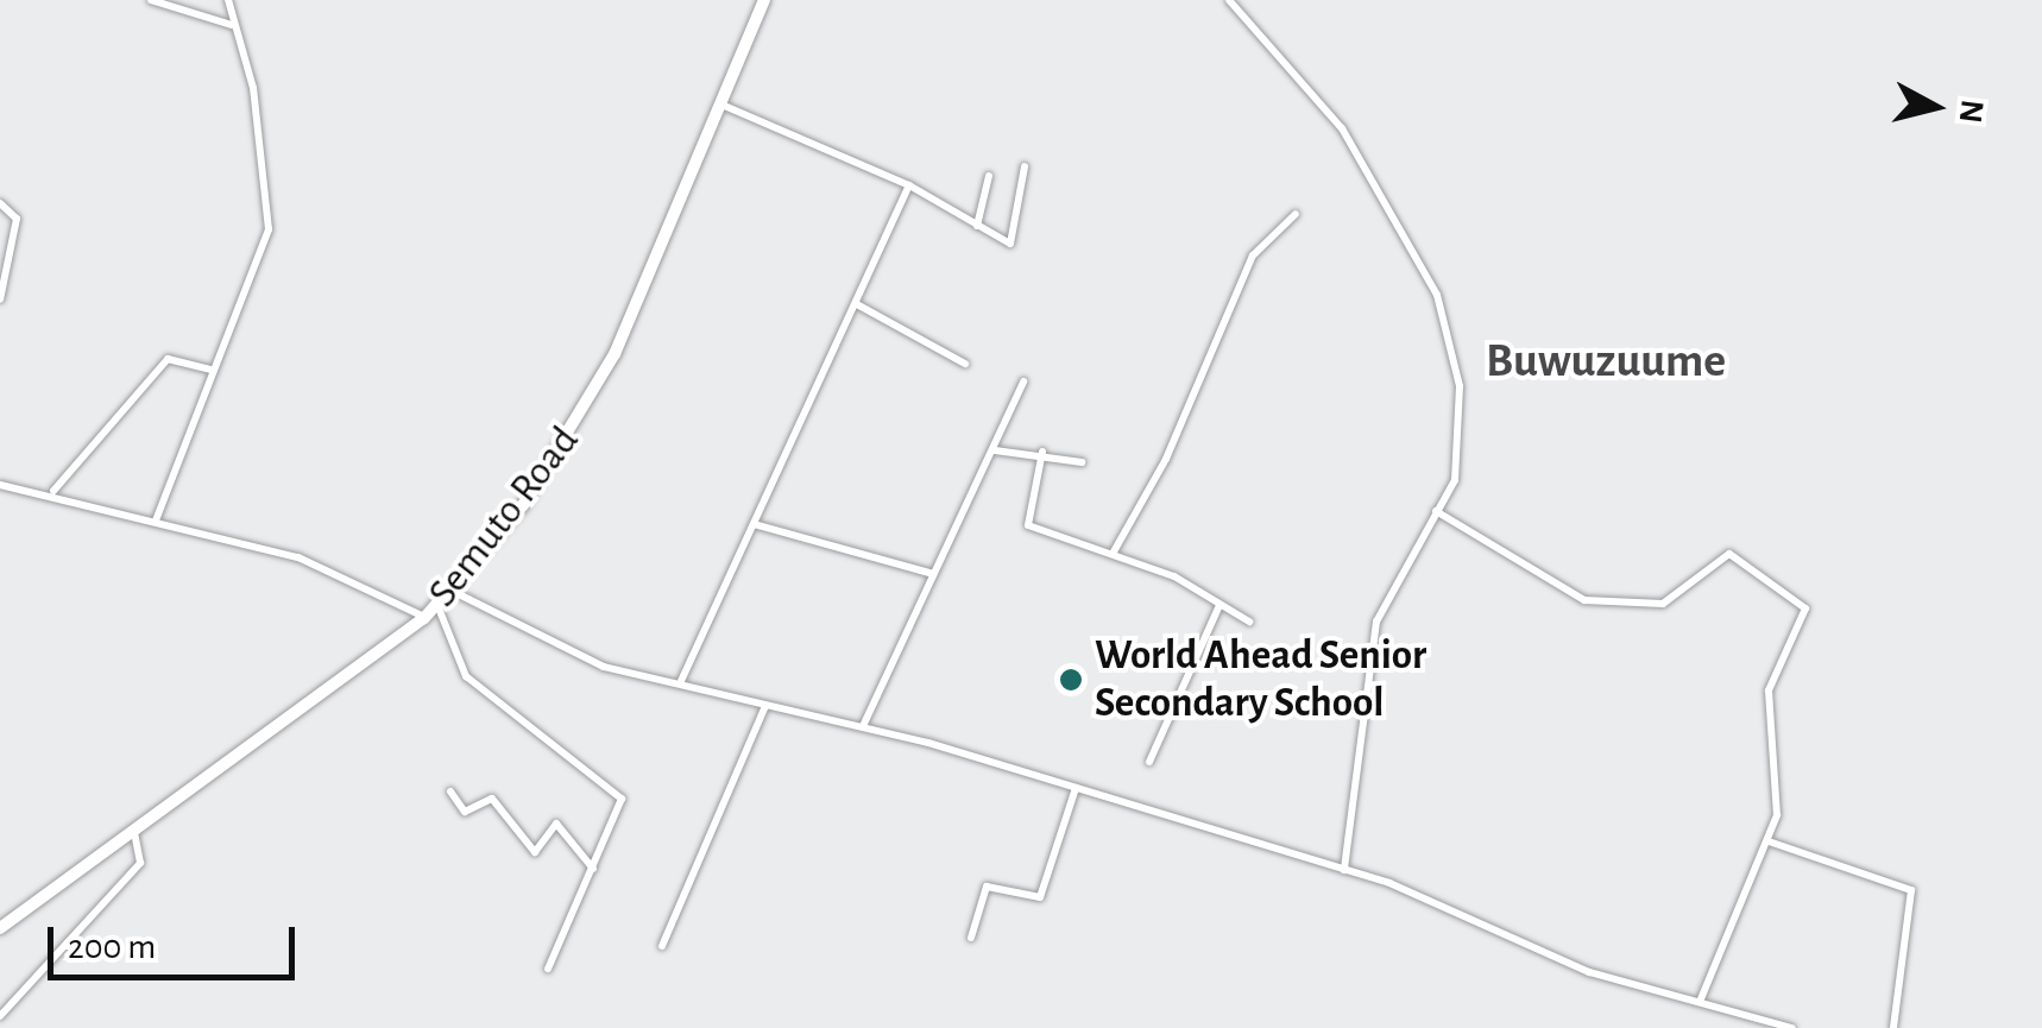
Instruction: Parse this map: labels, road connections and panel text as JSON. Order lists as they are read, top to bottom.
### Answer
{
  "streets": {
    "main road": ["Semuto Road"]
  },
  "districts": ["Buwuzuume"],
  "places": ["World Ahead Senior Secondary School"],
  "scale_bar": "200 m",
  "north": "right"
}
